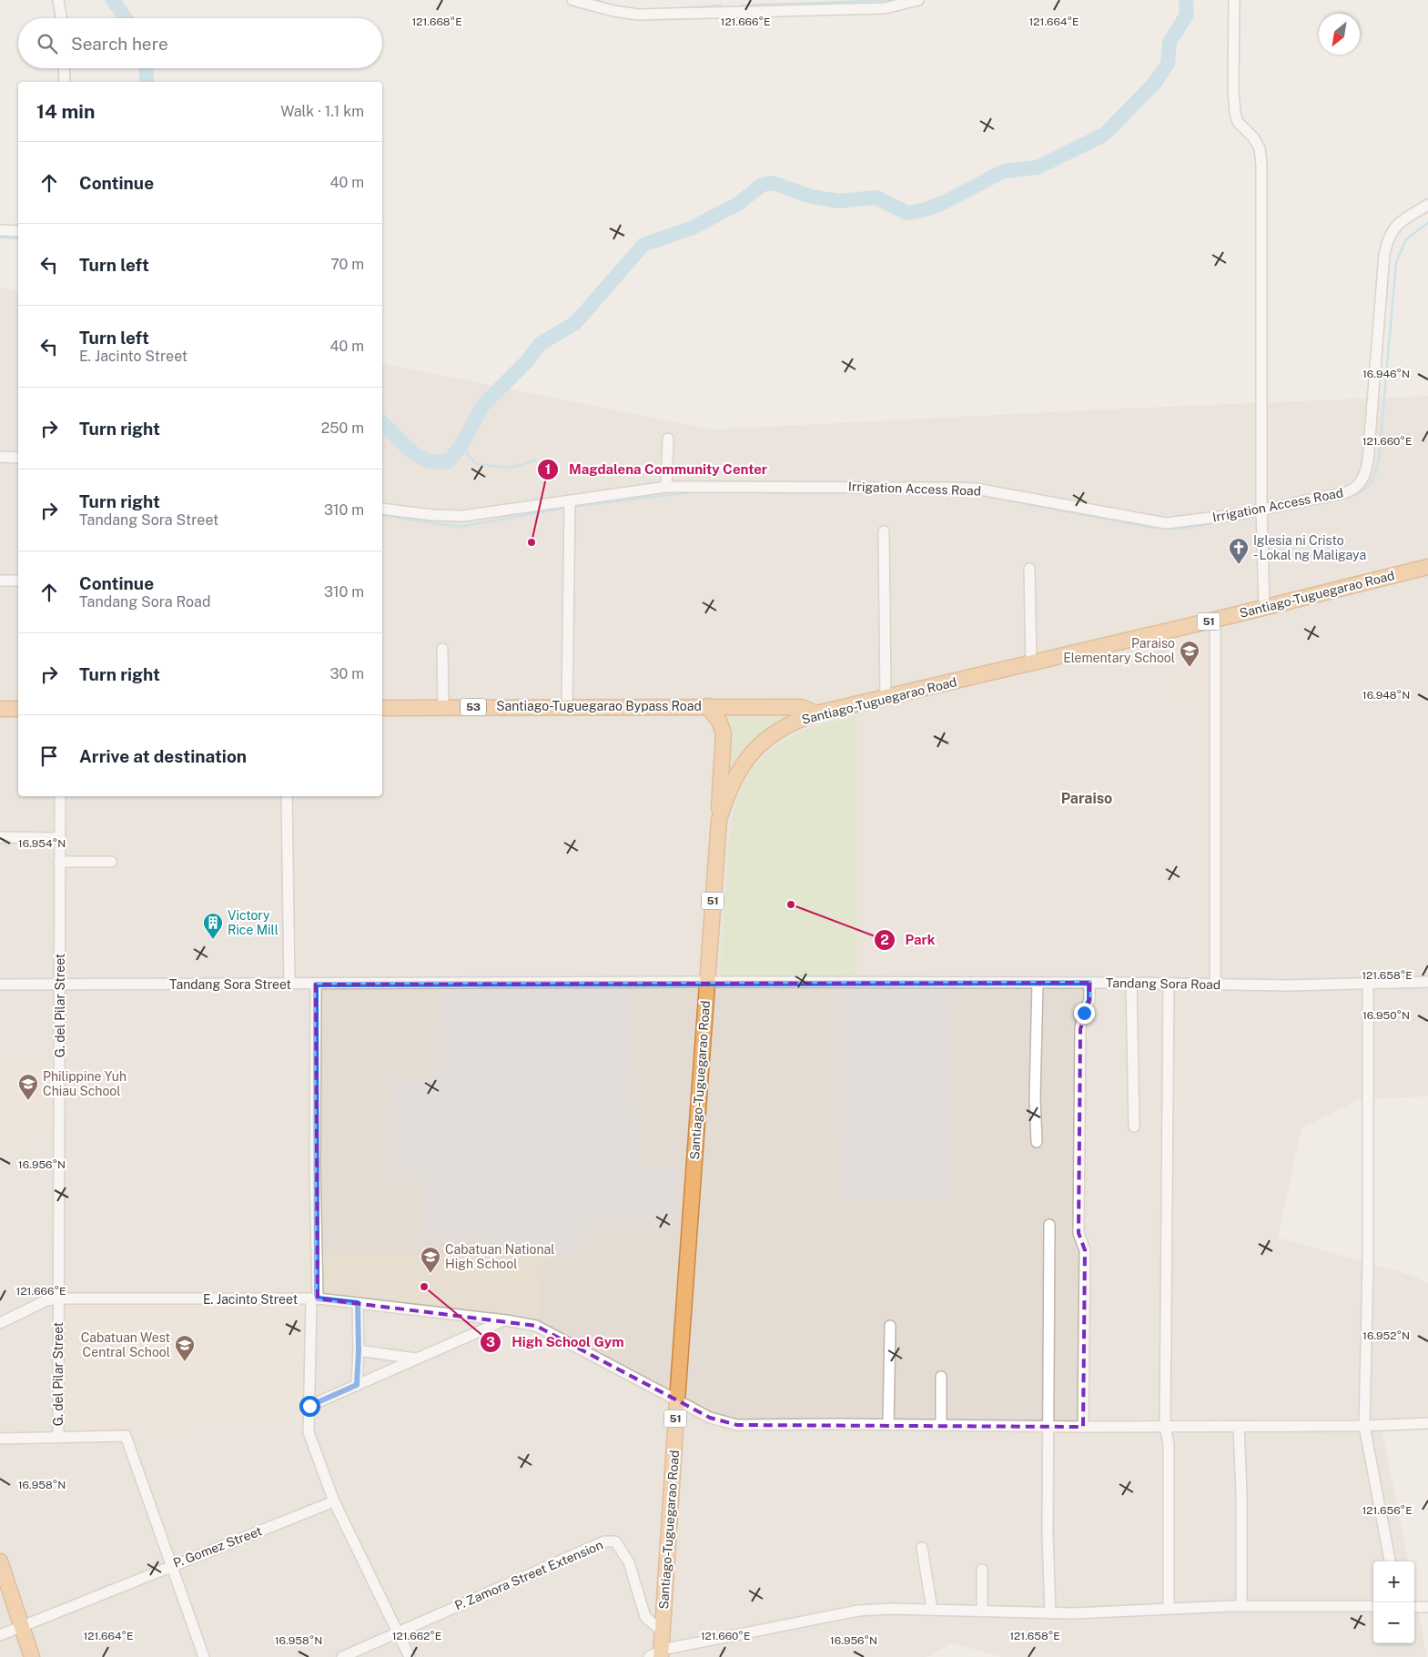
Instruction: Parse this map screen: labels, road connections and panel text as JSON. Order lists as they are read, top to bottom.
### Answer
{
  "streets": {
    "highway": [
      "Santiago-Tuguegarao Road",
      "51",
      "Santiago-Tuguegarao Bypass Road",
      "53"
    ],
    "street": [
      "Irrigation Access Road",
      "Tandang Sora Road",
      "Tandang Sora Street",
      "G. del Pilar Street",
      "E. Jacinto Street",
      "P. Gomez Street",
      "P. Zamora Street Extension"
    ]
  },
  "crossings": [
    ["Santiago-Tuguegarao Road", "Santiago-Tuguegarao Bypass Road"],
    ["Santiago-Tuguegarao Road", "Tandang Sora Road"],
    ["Santiago-Tuguegarao Road", "Tandang Sora Street"],
    ["Santiago-Tuguegarao Road", "E. Jacinto Street"],
    ["Santiago-Tuguegarao Road", "P. Zamora Street Extension"],
    ["Tandang Sora Road", "Tandang Sora Street"],
    ["Tandang Sora Street", "G. del Pilar Street"],
    ["G. del Pilar Street", "E. Jacinto Street"]
  ],
  "districts": ["Paraiso"],
  "places": {
    "other": ["Magdalena Community Center", "Park", "High School Gym"],
    "church": ["Iglesia ni Cristo - Lokal ng Maligaya"],
    "school or university": [
      "Paraiso Elementary School",
      "Philippine Yuh Chiau School",
      "Cabatuan National High School",
      "Cabatuan West Central School"
    ],
    "building": ["Victory Rice Mill"]
  },
  "north": "bottom left",
  "page": {
    "search": "Search here",
    "heading": ["14 min", "Walk · 1.1 km"],
    "list": [
      ["Continue", "40 m"],
      ["Turn left", "70 m"],
      ["Turn left", "E. Jacinto Street", "40 m"],
      ["Turn right", "250 m"],
      ["Turn right", "Tandang Sora Street", "310 m"],
      ["Continue", "Tandang Sora Road", "310 m"],
      ["Turn right", "30 m"],
      "Arrive at destination"
    ],
    "map_buttons": ["+", "−"]
  },
  "coordinates": [
    "121.668°E",
    "121.666°E",
    "121.664°E",
    "16.946°N",
    "121.660°E",
    "16.948°N",
    "16.954°N",
    "121.658°E",
    "16.950°N",
    "16.956°N",
    "16.952°N",
    "16.958°N",
    "121.656°E",
    "121.662°E"
  ]
}
